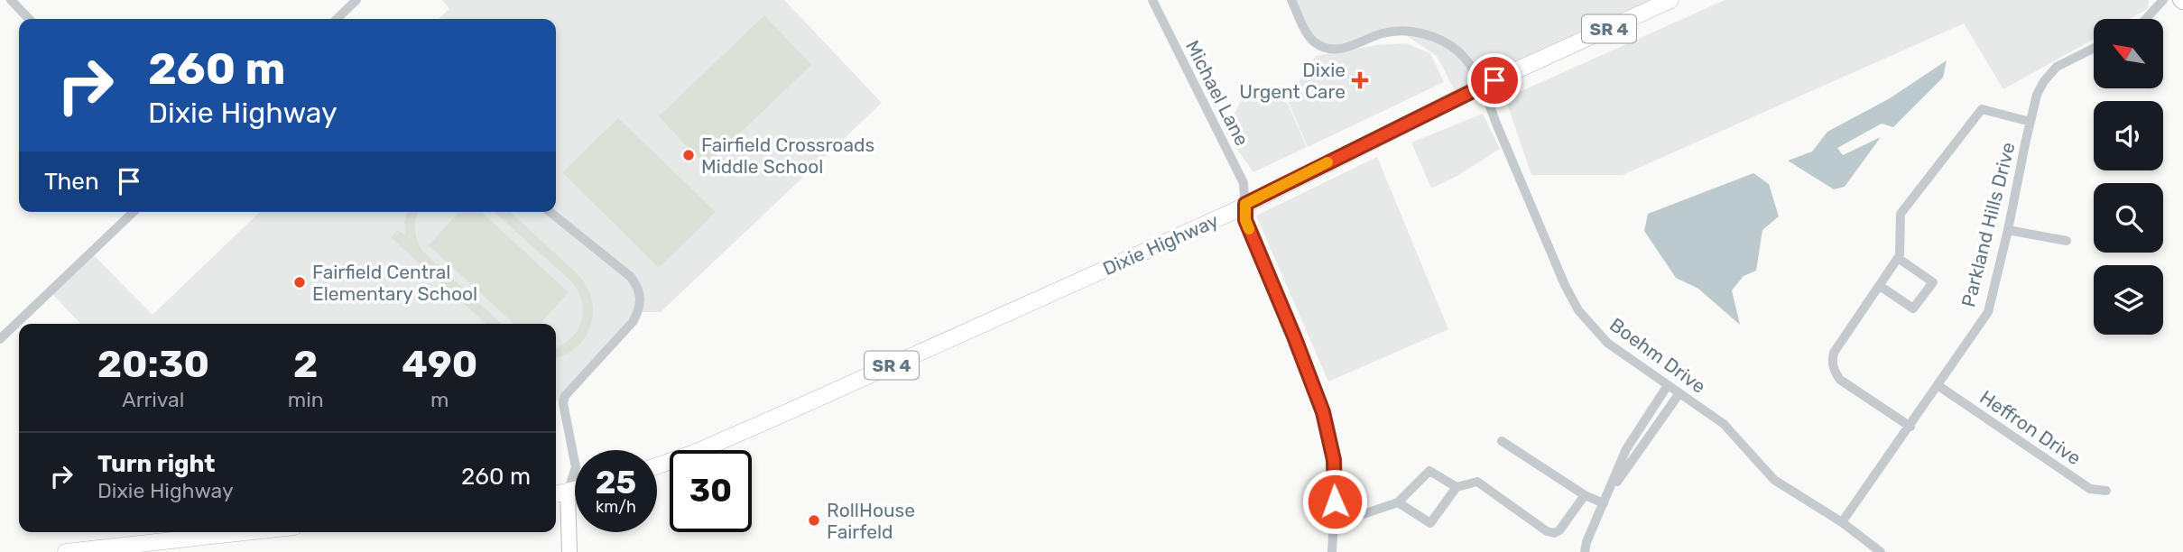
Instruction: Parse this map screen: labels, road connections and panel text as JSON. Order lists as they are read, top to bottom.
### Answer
{
  "streets": {
    "main road": ["SR 4", "Dixie Highway"],
    "street": [
      "Michael Lane",
      "Parkland Hills Drive",
      "Boehm Drive",
      "Heffron Drive"
    ]
  },
  "crossings": [
    ["Michael Lane", "Dixie Highway"],
    ["Parkland Hills Drive", "Boehm Drive"],
    ["Parkland Hills Drive", "Heffron Drive"],
    ["Dixie Highway", "Boehm Drive"]
  ],
  "places": {
    "health": ["Dixie Urgent Care"],
    "other": ["Fairfield Crossroads Middle School", "Fairfield Central Elementary School", "RollHouse Fairfeld"]
  },
  "north": "top left",
  "page": {
    "turn": ["260 m", "Dixie Highway"],
    "then": "Then",
    "eta": [
      "20:30",
      "Arrival",
      "2",
      "min",
      "490",
      "m"
    ],
    "list": [
      {
        "name": "Turn right",
        "note": "Dixie Highway",
        "value": "260 m"
      }
    ],
    "speed": "25 km/h",
    "limit": "30"
  }
}
